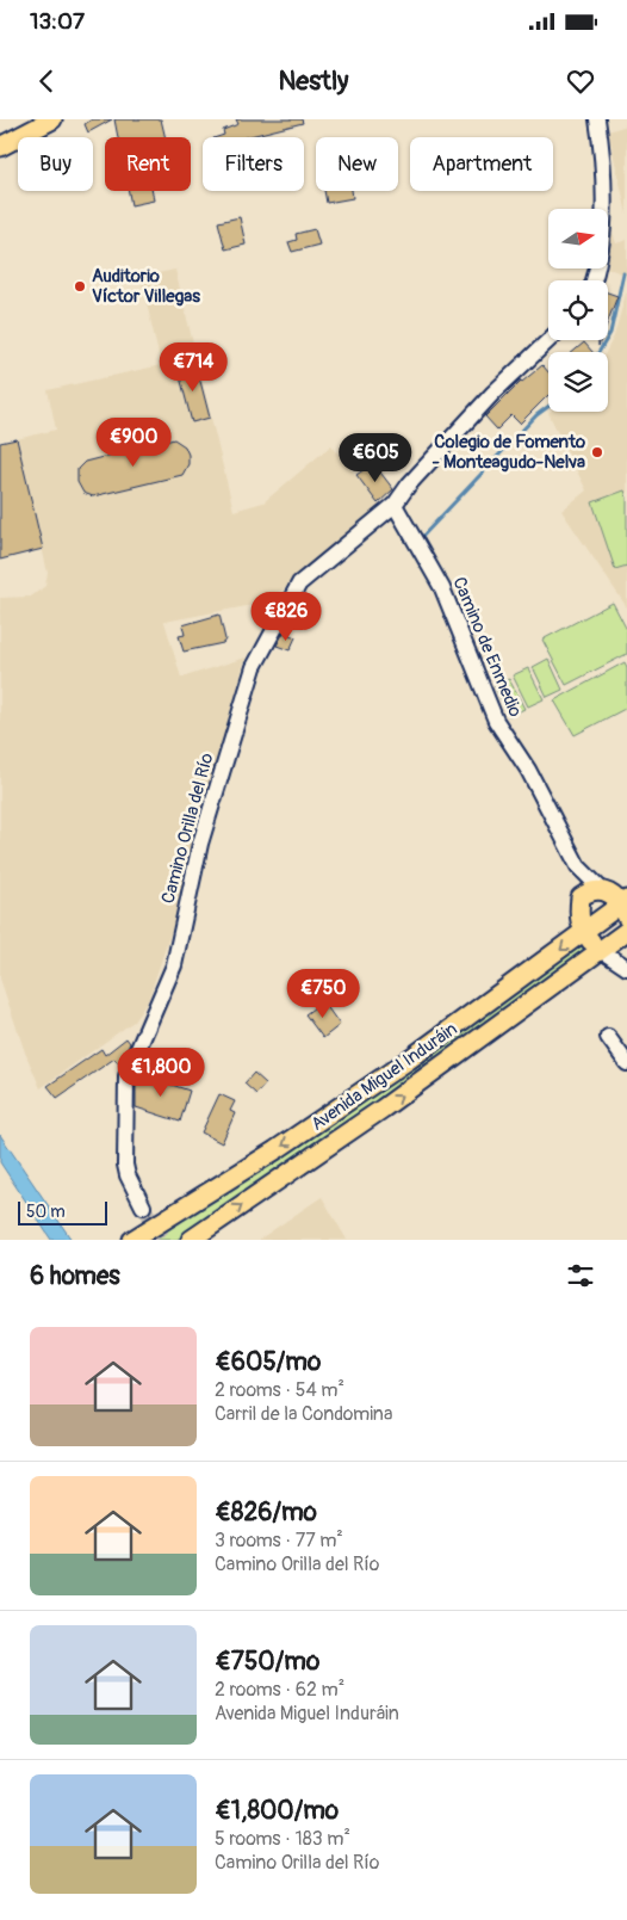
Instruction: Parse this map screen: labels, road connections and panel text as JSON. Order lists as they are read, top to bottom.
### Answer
{
  "streets": {
    "main road": ["Avenida Miguel Induráin"],
    "street": ["Camino de Enmedio", "Camino Orilla del Río"]
  },
  "crossings": [
    ["Camino de Enmedio", "Camino Orilla del Río"]
  ],
  "places": ["Auditorio Víctor Villegas", "Colegio de Fomento - Monteagudo-Nelva"],
  "scale_bar": "50 m",
  "north": "right",
  "page": {
    "status": "13:07",
    "header": "Nestly",
    "chip": [
      "Buy",
      "Rent",
      "Filters",
      "New",
      "Apartment"
    ],
    "price": [
      "€714",
      "€900",
      "€605",
      "€826",
      "€750",
      "€1,800"
    ],
    "scale": "50 m",
    "heading": "6 homes",
    "list": [
      {
        "name": "€605/mo",
        "note": "2 rooms · 54 m² · Carril de la Condomina"
      },
      {
        "name": "€826/mo",
        "note": "3 rooms · 77 m² · Camino Orilla del Río"
      },
      {
        "name": "€750/mo",
        "note": "2 rooms · 62 m² · Avenida Miguel Induráin"
      },
      {
        "name": "€1,800/mo",
        "note": "5 rooms · 183 m² · Camino Orilla del Río"
      }
    ]
  }
}
